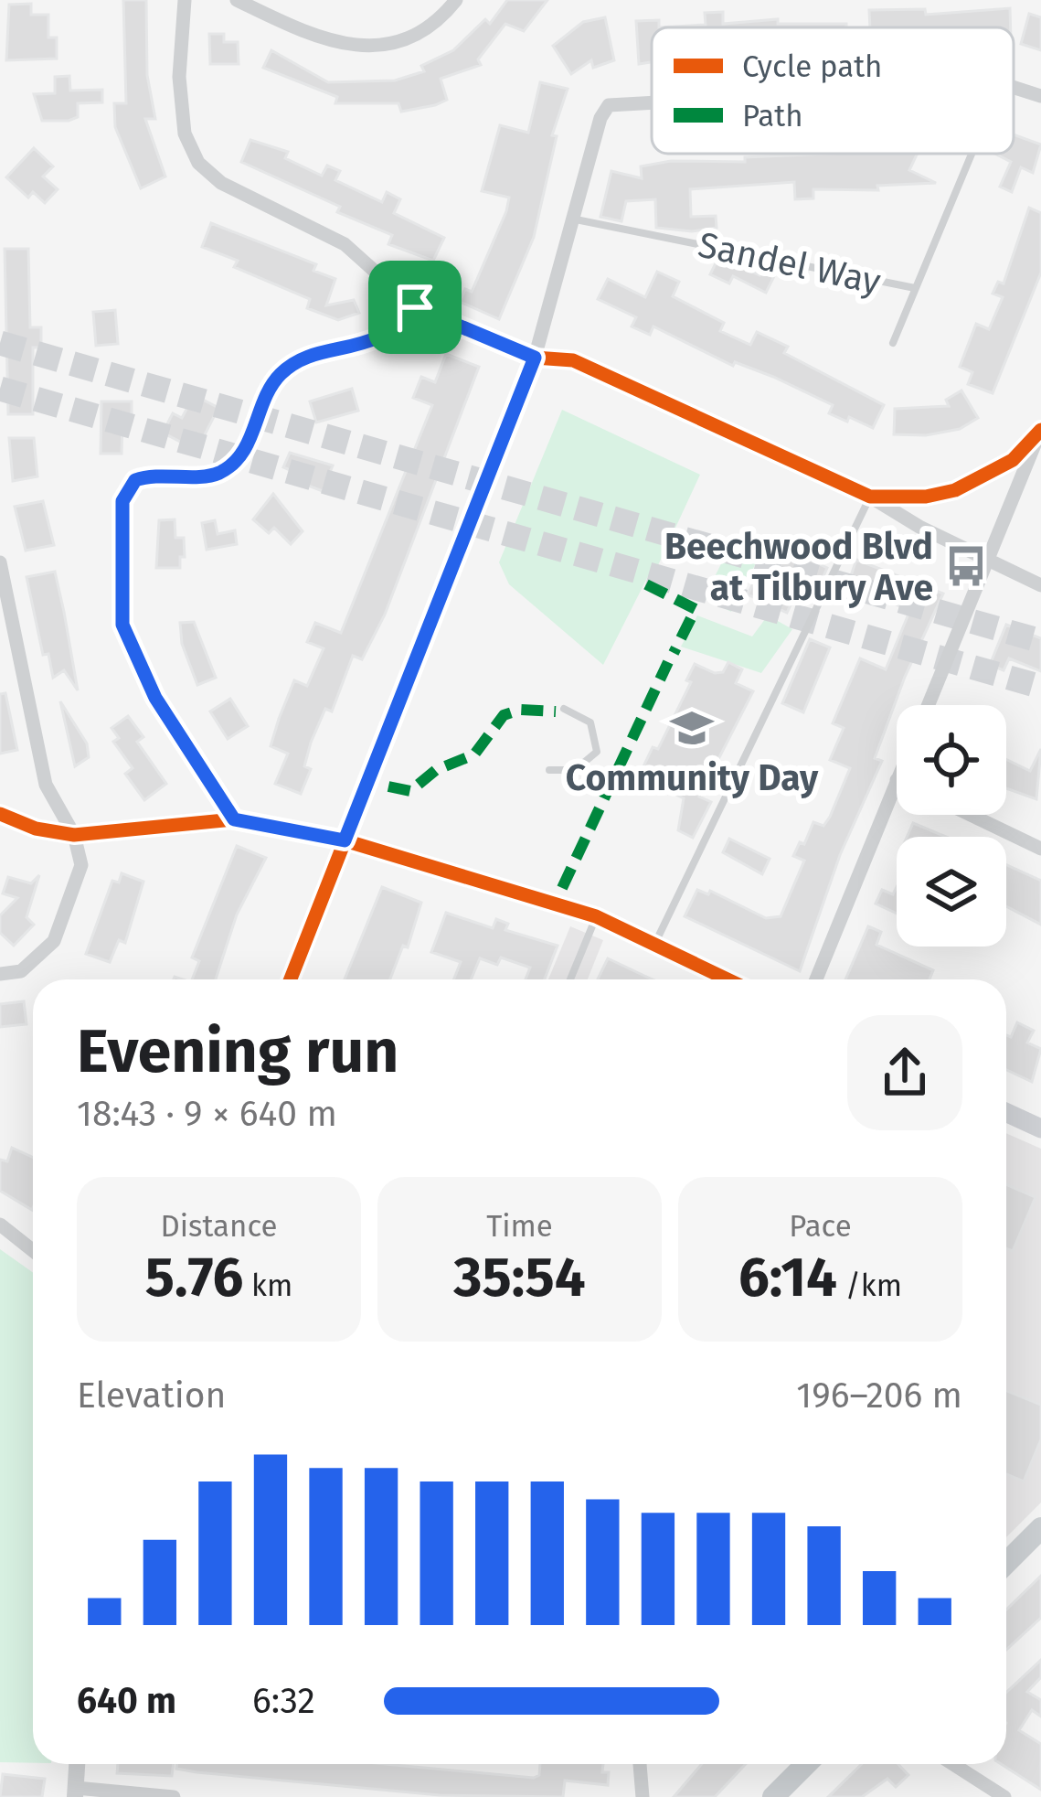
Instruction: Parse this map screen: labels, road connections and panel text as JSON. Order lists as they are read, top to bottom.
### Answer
{
  "streets": {
    "lane": ["Sandel Way"]
  },
  "places": {
    "bus stop": ["Beechwood Blvd at Tilbury Ave"],
    "school or university": ["Community Day"]
  },
  "legend": ["Cycle path", "Path"],
  "page": {
    "heading": ["Evening run", "18:43 · 9 × 640 m"],
    "stats": [
      ["Distance", "5.76 km"],
      ["Time", "35:54"],
      ["Pace", "6:14 /km"]
    ],
    "chart": ["Elevation", "196–206 m"],
    "list": [
      {
        "name": "640 m",
        "note": "6:32"
      }
    ]
  }
}
